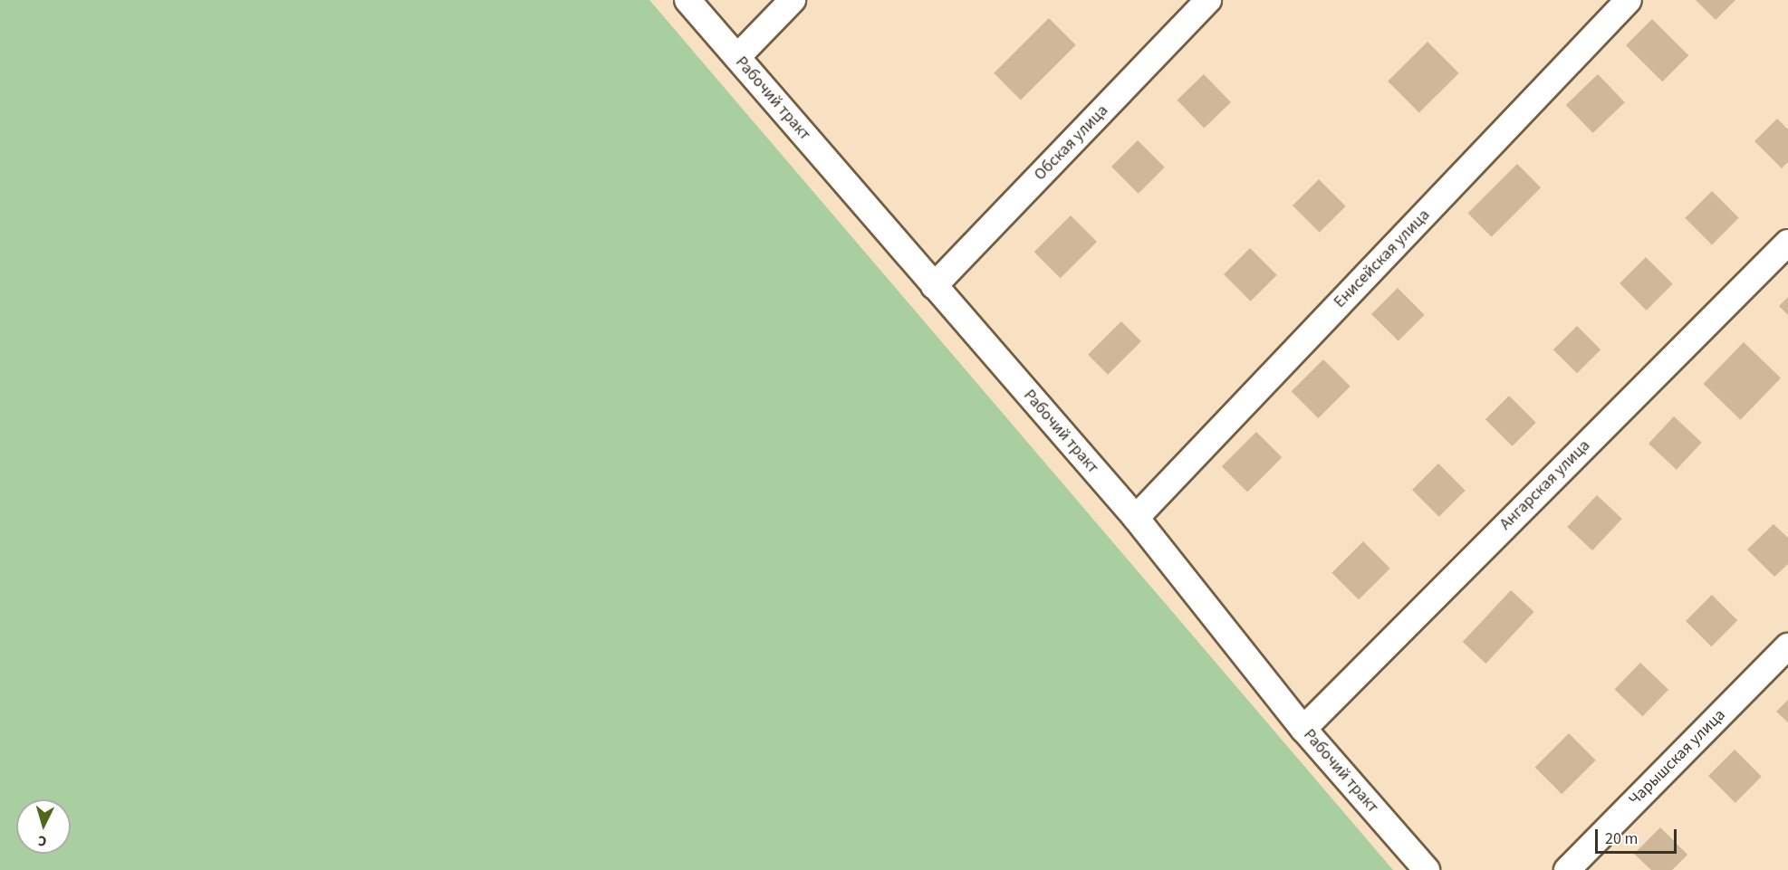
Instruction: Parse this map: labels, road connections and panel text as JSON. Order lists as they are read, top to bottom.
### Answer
{
  "streets": {
    "street": [
      "Рабочий тракт",
      "Обская улица",
      "Енисейская улица",
      "Ангарская улица",
      "Чарышская улица"
    ]
  },
  "crossings": [
    ["Рабочий тракт", "Обская улица"],
    ["Рабочий тракт", "Енисейская улица"],
    ["Рабочий тракт", "Ангарская улица"]
  ],
  "scale_bar": "20 m",
  "north": "bottom"
}
